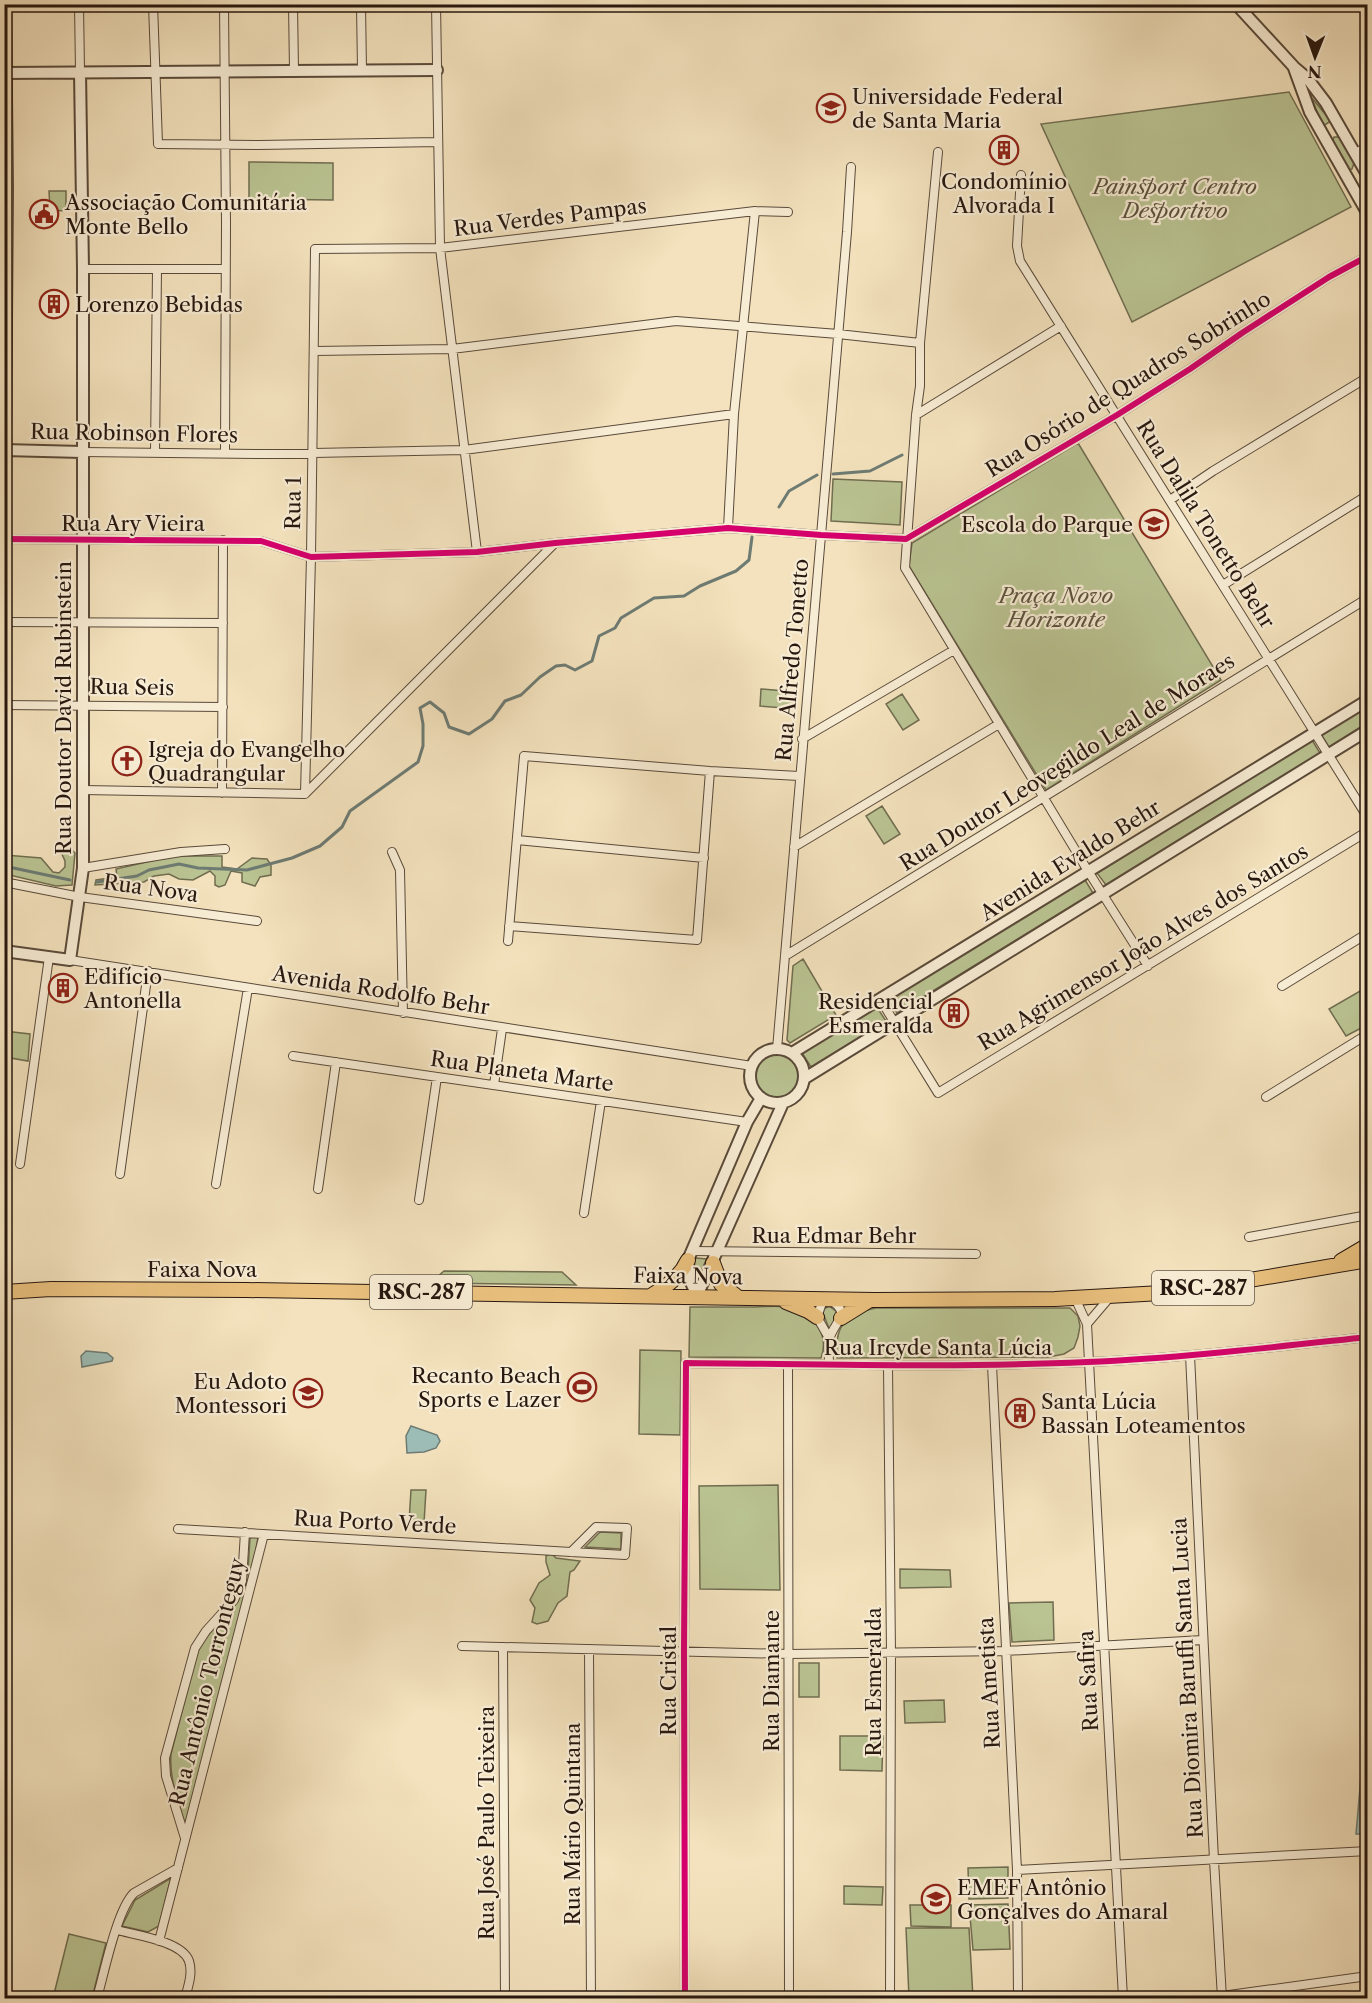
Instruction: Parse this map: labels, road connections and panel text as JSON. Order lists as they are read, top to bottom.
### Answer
{
  "streets": {
    "highway": ["Faixa Nova", "RSC-287"],
    "street": [
      "Rua Verdes Pampas",
      "Rua Osório de Quadros Sobrinho",
      "Rua Robinson Flores",
      "Rua 1",
      "Rua Ary Vieira",
      "Rua Dalila Tonetto Behr",
      "Rua Alfredo Tonetto",
      "Rua Seis",
      "Rua Doutor David Rubinstein",
      "Rua Doutor Leovegildo Leal de Moraes",
      "Avenida Evaldo Behr",
      "Rua Nova",
      "Rua Agrimensor João Alves dos Santos",
      "Avenida Rodolfo Behr",
      "Rua Planeta Marte",
      "Rua Edmar Behr",
      "Rua Ircyde Santa Lúcia",
      "Rua Porto Verde",
      "Rua Diomira Baruffi Santa Lucia",
      "Rua Cristal",
      "Rua Diamante",
      "Rua Safira",
      "Rua Antônio Torronteguy",
      "Rua Esmeralda",
      "Rua Ametista",
      "Rua José Paulo Teixeira",
      "Rua Mário Quintana"
    ]
  },
  "crossings": [
    ["Rua Verdes Pampas", "Rua 1"],
    ["Rua Osório de Quadros Sobrinho", "Rua Ary Vieira"],
    ["Rua Osório de Quadros Sobrinho", "Rua Dalila Tonetto Behr"],
    ["Rua Robinson Flores", "Rua 1"],
    ["Rua Robinson Flores", "Rua Doutor David Rubinstein"],
    ["Rua 1", "Rua Ary Vieira"],
    ["Rua Ary Vieira", "Rua Alfredo Tonetto"],
    ["Rua Ary Vieira", "Rua Doutor David Rubinstein"],
    ["Rua Dalila Tonetto Behr", "Rua Doutor Leovegildo Leal de Moraes"],
    ["Rua Dalila Tonetto Behr", "Avenida Evaldo Behr"],
    ["Rua Alfredo Tonetto", "Rua Doutor Leovegildo Leal de Moraes"],
    ["Rua Alfredo Tonetto", "Avenida Evaldo Behr"],
    ["Rua Alfredo Tonetto", "Avenida Rodolfo Behr"],
    ["Rua Seis", "Rua Doutor David Rubinstein"],
    ["Rua Doutor David Rubinstein", "Rua Nova"],
    ["Rua Doutor David Rubinstein", "Avenida Rodolfo Behr"],
    ["Avenida Evaldo Behr", "Avenida Rodolfo Behr"],
    ["Rua Ircyde Santa Lúcia", "Rua Diomira Baruffi Santa Lucia"],
    ["Rua Ircyde Santa Lúcia", "Rua Cristal"],
    ["Rua Ircyde Santa Lúcia", "Rua Diamante"],
    ["Rua Ircyde Santa Lúcia", "Rua Safira"],
    ["Rua Ircyde Santa Lúcia", "Rua Esmeralda"],
    ["Rua Ircyde Santa Lúcia", "Rua Ametista"],
    ["Rua Porto Verde", "Rua Antônio Torronteguy"]
  ],
  "parks": ["Painsport Centro Desportivo", "Praça Novo Horizonte"],
  "places": {
    "school or university": [
      "Universidade Federal de Santa Maria",
      "Escola do Parque",
      "Eu Adoto Montessori",
      "EMEF Antônio Gonçalves do Amaral"
    ],
    "building": [
      "Condomínio Alvorada I",
      "Lorenzo Bebidas",
      "Edifício Antonella",
      "Residencial Esmeralda",
      "Santa Lúcia Bassan Loteamentos"
    ],
    "public building": ["Associação Comunitária Monte Bello"],
    "church": ["Igreja do Evangelho Quadrangular"],
    "sports": ["Recanto Beach Sports e Lazer"]
  },
  "north": "bottom"
}
